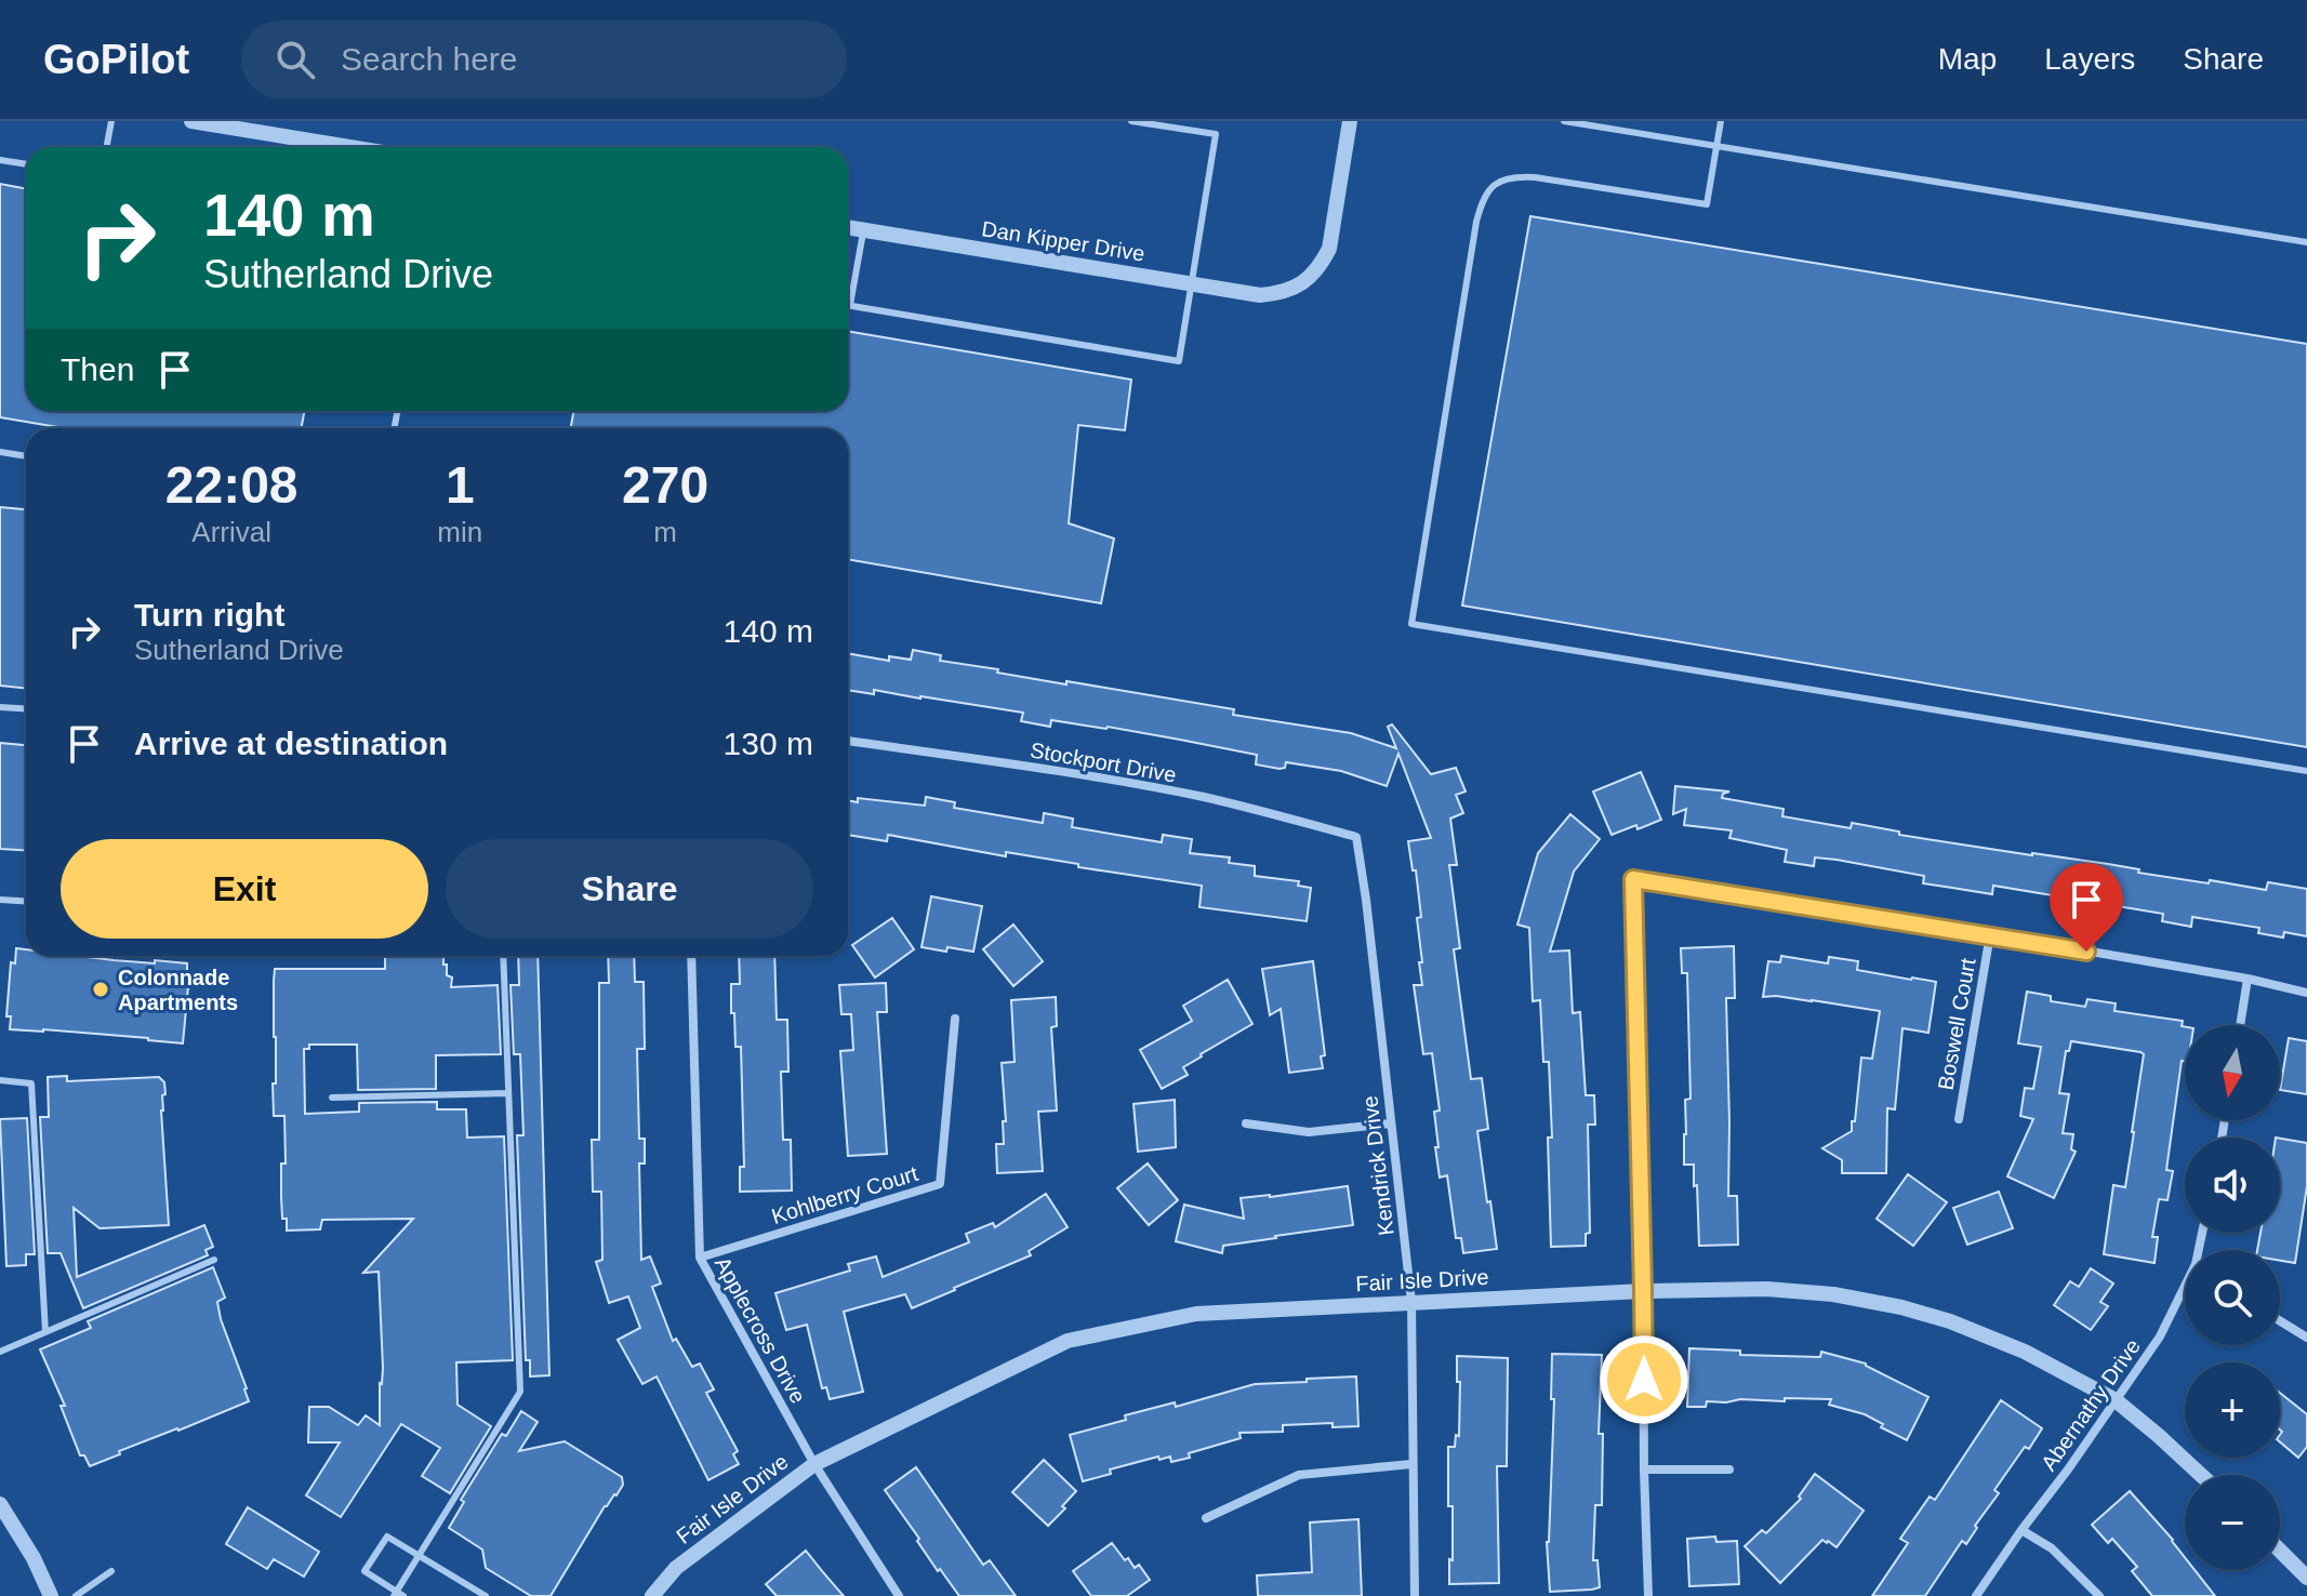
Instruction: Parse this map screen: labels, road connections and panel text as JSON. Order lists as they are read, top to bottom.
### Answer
{
  "streets": {
    "street": [
      "Dan Kipper Drive",
      "Stockport Drive",
      "Boswell Court",
      "Kendrick Drive",
      "Kohlberry Court",
      "Fair Isle Drive",
      "Applecross Drive",
      "Abernathy Drive"
    ]
  },
  "crossings": [
    ["Stockport Drive", "Kendrick Drive"],
    ["Kendrick Drive", "Fair Isle Drive"],
    ["Kohlberry Court", "Applecross Drive"],
    ["Fair Isle Drive", "Applecross Drive"],
    ["Fair Isle Drive", "Abernathy Drive"]
  ],
  "places": ["Colonnade Apartments"],
  "north": "bottom",
  "page": {
    "header": "GoPilot",
    "search": "Search here",
    "nav": ["Map", "Layers", "Share"],
    "turn": ["140 m", "Sutherland Drive"],
    "then": "Then",
    "eta": [
      "22:08",
      "Arrival",
      "1",
      "min",
      "270",
      "m"
    ],
    "list": [
      {
        "name": "Turn right",
        "note": "Sutherland Drive",
        "value": "140 m"
      },
      {
        "name": "Arrive at destination",
        "value": "130 m"
      }
    ],
    "buttons": ["Exit", "Share"],
    "map_buttons": ["+", "−"]
  }
}
